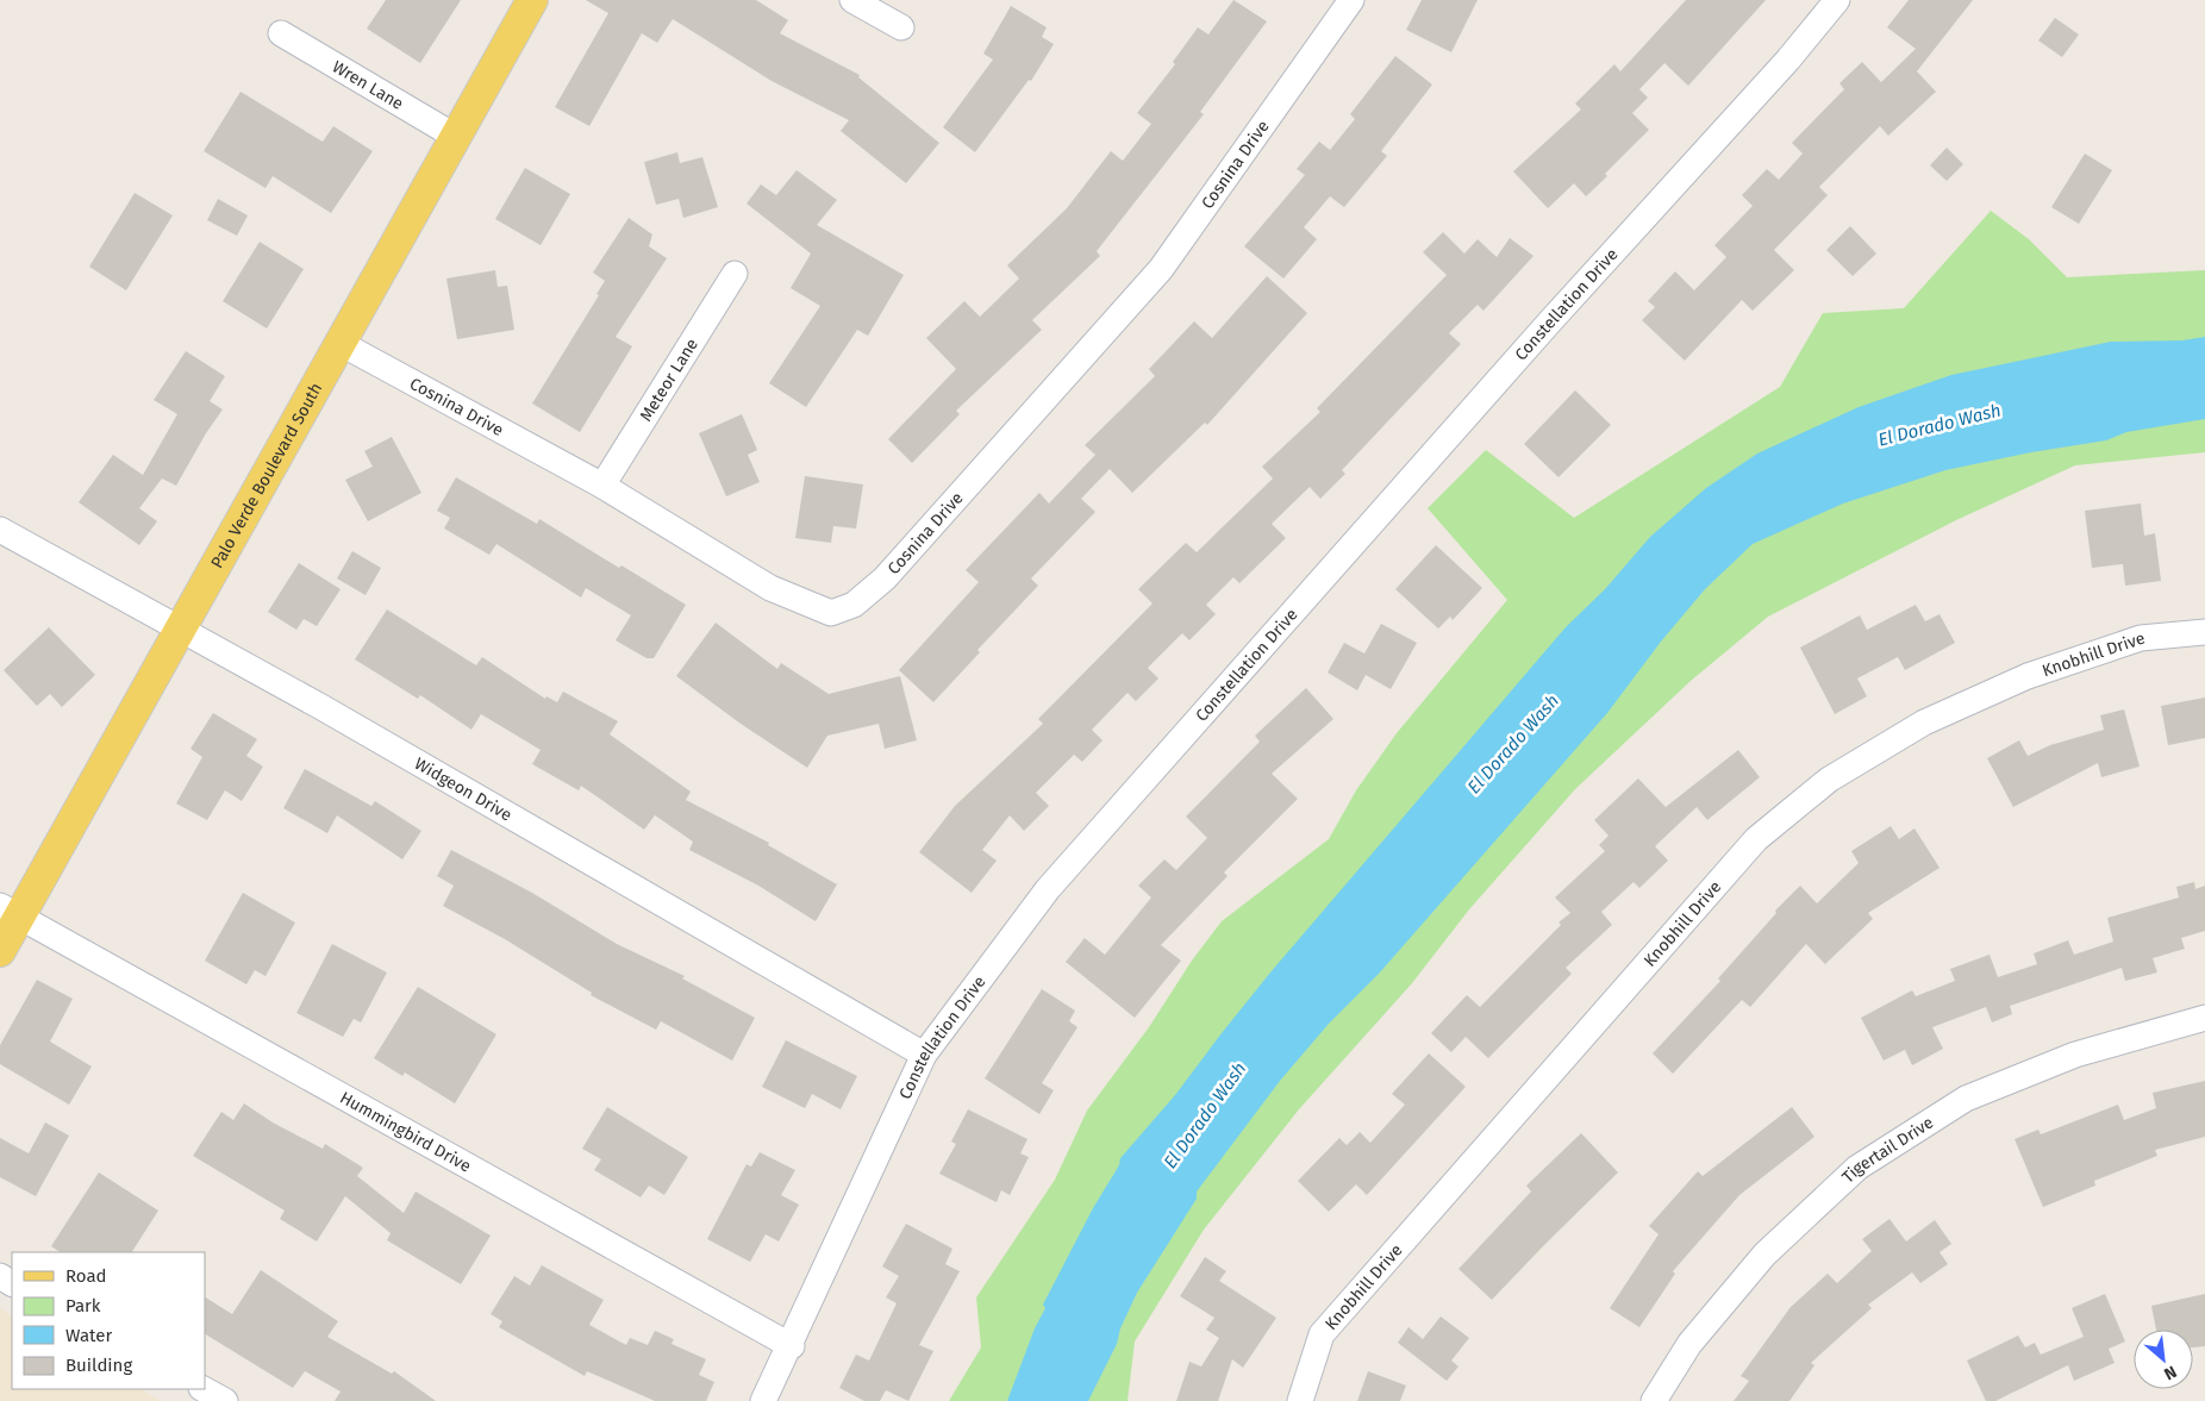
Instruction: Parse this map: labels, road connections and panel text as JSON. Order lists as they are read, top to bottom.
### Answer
{
  "streets": {
    "main road": ["Palo Verde Boulevard South"],
    "street": [
      "Wren Lane",
      "Cosnina Drive",
      "Constellation Drive",
      "Meteor Lane",
      "Knobhill Drive",
      "Widgeon Drive",
      "Hummingbird Drive",
      "Tigertail Drive"
    ]
  },
  "crossings": [
    ["Wren Lane", "Palo Verde Boulevard South"],
    ["Cosnina Drive", "Meteor Lane"],
    ["Cosnina Drive", "Palo Verde Boulevard South"],
    ["Constellation Drive", "Widgeon Drive"],
    ["Constellation Drive", "Hummingbird Drive"],
    ["Palo Verde Boulevard South", "Widgeon Drive"],
    ["Palo Verde Boulevard South", "Hummingbird Drive"]
  ],
  "water": ["El Dorado Wash"],
  "legend": [
    "Road",
    "Park",
    "Water",
    "Building"
  ],
  "north": "bottom right"
}
